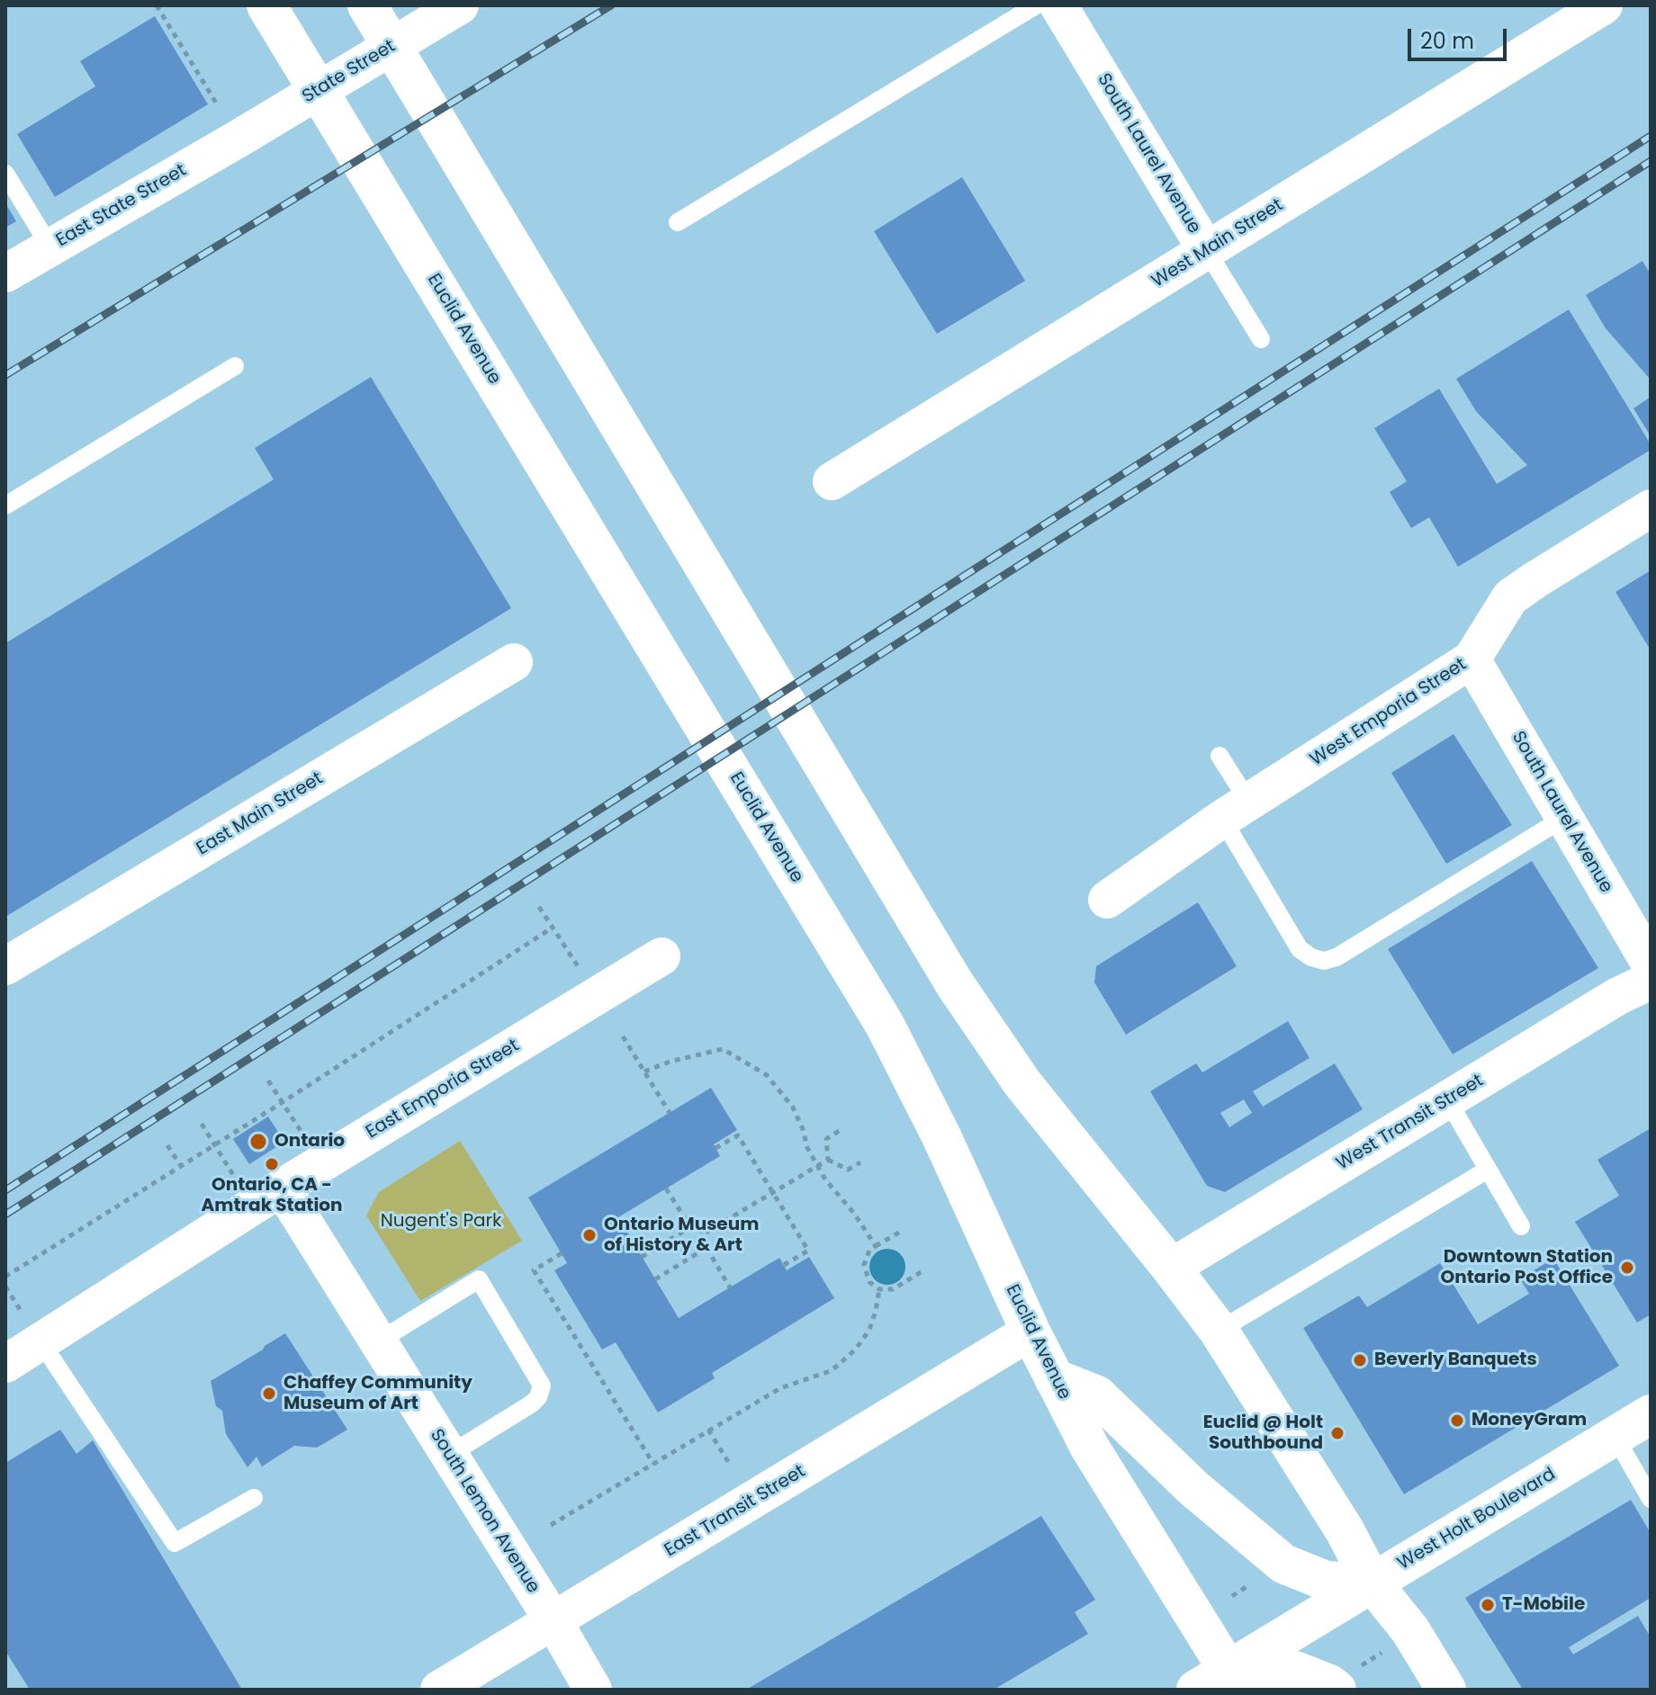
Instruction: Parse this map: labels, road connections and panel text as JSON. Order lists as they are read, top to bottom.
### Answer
{
  "streets": {
    "main road": ["Euclid Avenue", "West Holt Boulevard"],
    "street": [
      "State Street",
      "South Laurel Avenue",
      "East State Street",
      "West Main Street",
      "West Emporia Street",
      "East Main Street",
      "East Emporia Street",
      "West Transit Street",
      "South Lemon Avenue",
      "East Transit Street"
    ]
  },
  "crossings": [
    ["State Street", "East State Street"],
    ["South Laurel Avenue", "West Main Street"],
    ["South Laurel Avenue", "West Emporia Street"],
    ["Euclid Avenue", "East Transit Street"],
    ["Euclid Avenue", "West Holt Boulevard"],
    ["East Emporia Street", "South Lemon Avenue"],
    ["South Lemon Avenue", "East Transit Street"]
  ],
  "parks": ["Nugent's Park"],
  "places": [
    "Ontario",
    "Ontario, CA - Amtrak Station",
    "Ontario Museum of History & Art",
    "Downtown Station Ontario Post Office",
    "Beverly Banquets",
    "Chaffey Community Museum of Art",
    "MoneyGram",
    "Euclid @ Holt Southbound",
    "T-Mobile"
  ],
  "scale_bar": "20 m"
}
